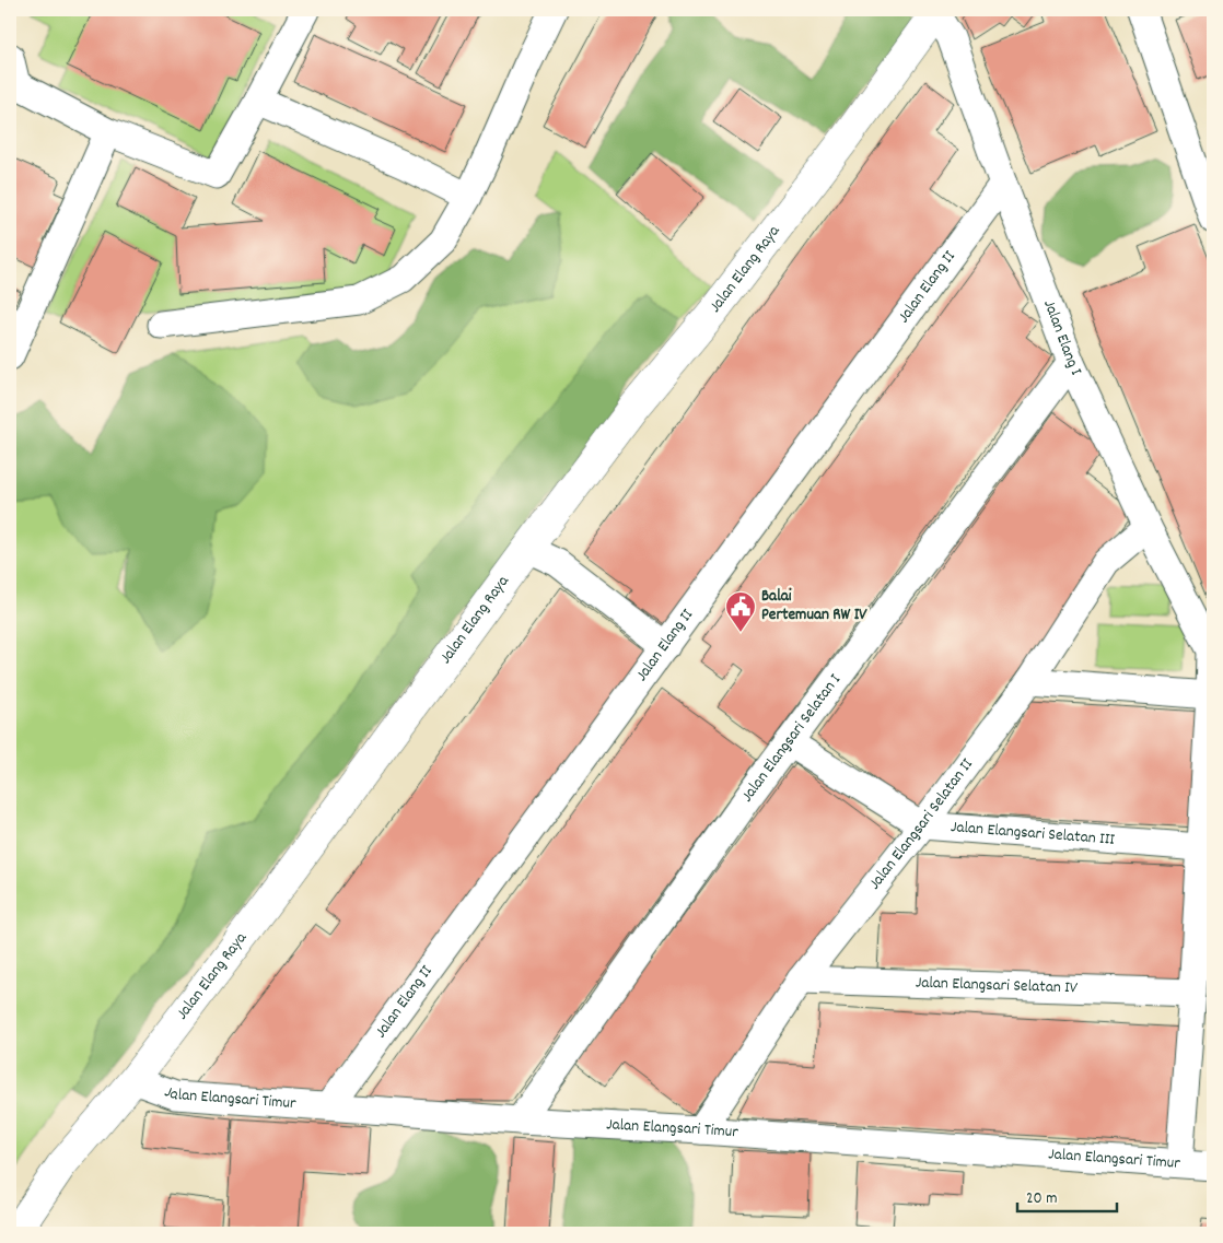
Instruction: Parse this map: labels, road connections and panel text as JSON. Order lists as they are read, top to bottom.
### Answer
{
  "streets": {
    "main road": ["Jalan Elang Raya"],
    "street": [
      "Jalan Elang II",
      "Jalan Elang I",
      "Jalan Elangsari Selatan I",
      "Jalan Elangsari Selatan II",
      "Jalan Elangsari Selatan III",
      "Jalan Elangsari Selatan IV",
      "Jalan Elangsari Timur"
    ]
  },
  "crossings": [
    ["Jalan Elang Raya", "Jalan Elang I"],
    ["Jalan Elang Raya", "Jalan Elangsari Timur"],
    ["Jalan Elang II", "Jalan Elang I"],
    ["Jalan Elang II", "Jalan Elangsari Timur"],
    ["Jalan Elang I", "Jalan Elangsari Selatan I"],
    ["Jalan Elang I", "Jalan Elangsari Selatan II"],
    ["Jalan Elangsari Selatan I", "Jalan Elangsari Selatan III"],
    ["Jalan Elangsari Selatan I", "Jalan Elangsari Timur"],
    ["Jalan Elangsari Selatan II", "Jalan Elangsari Selatan III"],
    ["Jalan Elangsari Selatan II", "Jalan Elangsari Selatan IV"],
    ["Jalan Elangsari Selatan II", "Jalan Elangsari Timur"]
  ],
  "places": {
    "public building": ["Balai Pertemuan RW IV"]
  },
  "scale_bar": "20 m"
}
